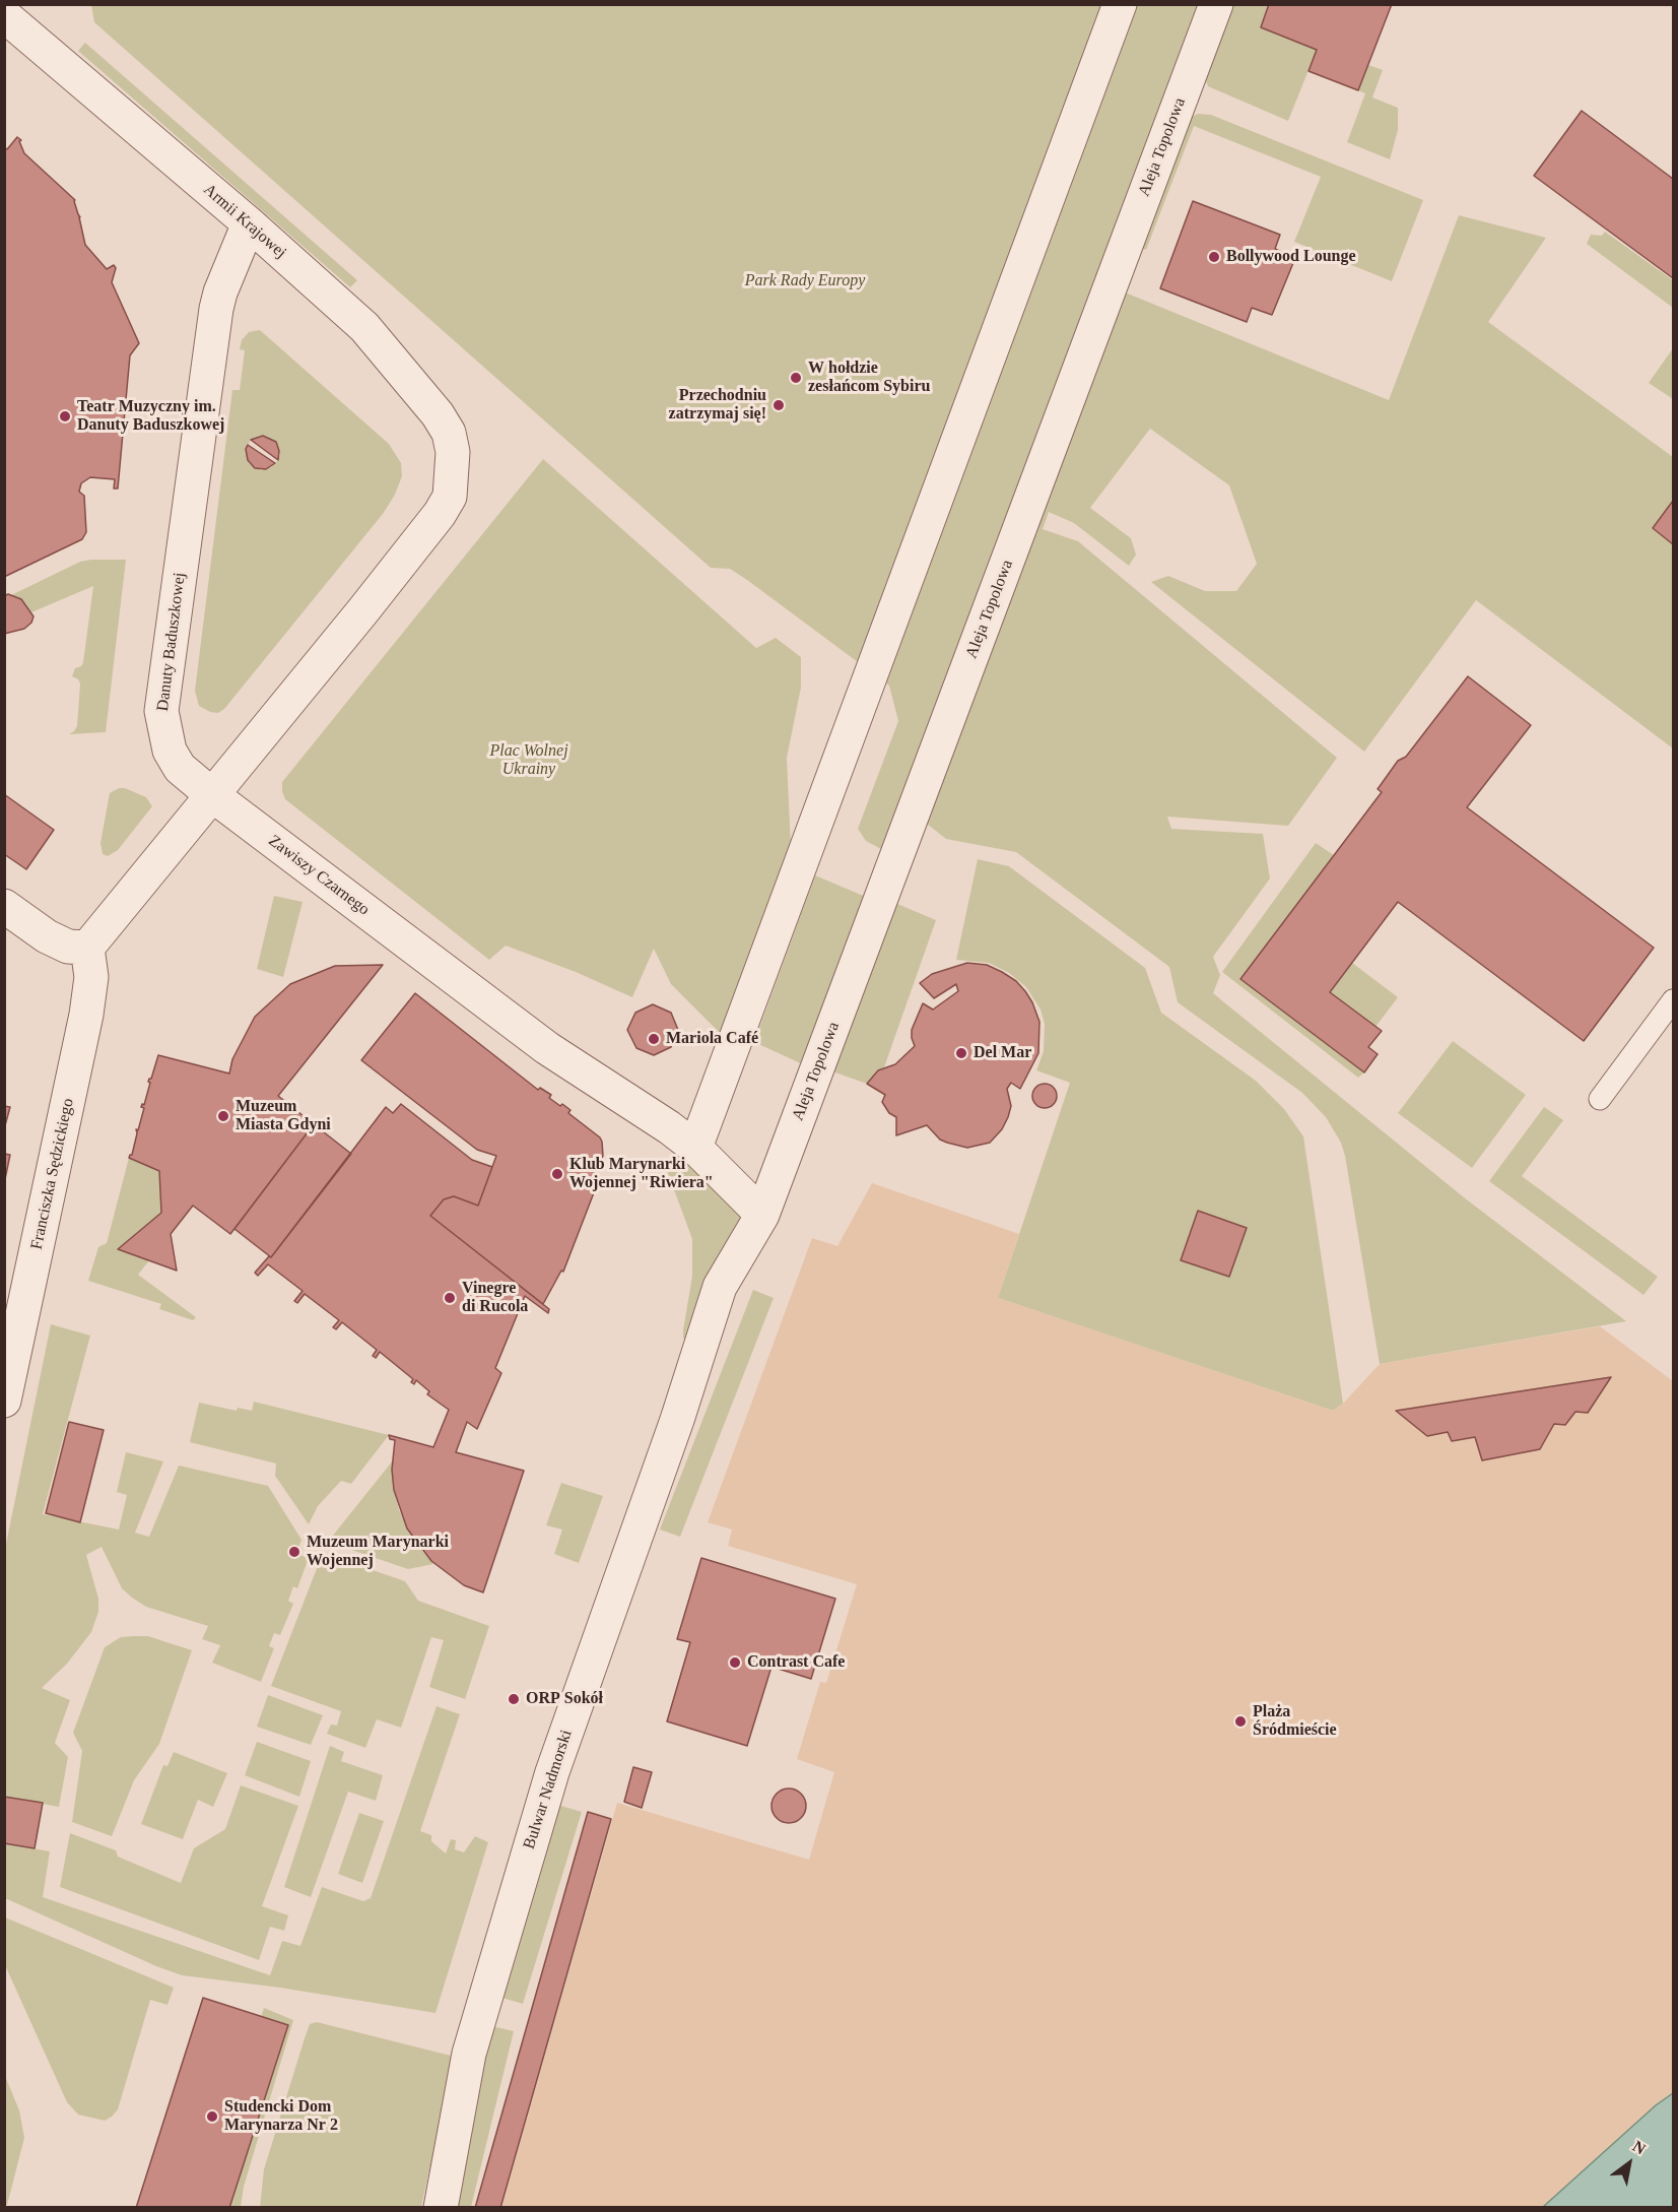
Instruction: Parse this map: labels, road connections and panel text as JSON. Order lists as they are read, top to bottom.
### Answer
{
  "streets": {
    "street": [
      "Aleja Topolowa",
      "Armii Krajowej",
      "Danuty Baduszkowej",
      "Zawiszy Czarnego",
      "Franciszka Sędzickiego",
      "Bulwar Nadmorski"
    ]
  },
  "crossings": [
    ["Aleja Topolowa", "Zawiszy Czarnego"],
    ["Aleja Topolowa", "Bulwar Nadmorski"],
    ["Armii Krajowej", "Danuty Baduszkowej"],
    ["Armii Krajowej", "Zawiszy Czarnego"],
    ["Danuty Baduszkowej", "Zawiszy Czarnego"],
    ["Zawiszy Czarnego", "Bulwar Nadmorski"]
  ],
  "parks": ["Park Rady Europy", "Plac Wolnej Ukrainy"],
  "places": [
    "Bollywood Lounge",
    "W hołdzie zesłańcom Sybiru",
    "Przechodniu zatrzymaj się!",
    "Teatr Muzyczny im. Danuty Baduszkowej",
    "Mariola Café",
    "Del Mar",
    "Muzeum Miasta Gdyni",
    "Klub Marynarki Wojennej \"Riwiera\"",
    "Vinegre di Rucola",
    "Muzeum Marynarki Wojennej",
    "Contrast Cafe",
    "ORP Sokół",
    "Plaża Śródmieście",
    "Studencki Dom Marynarza Nr 2"
  ],
  "north": "top right"
}
